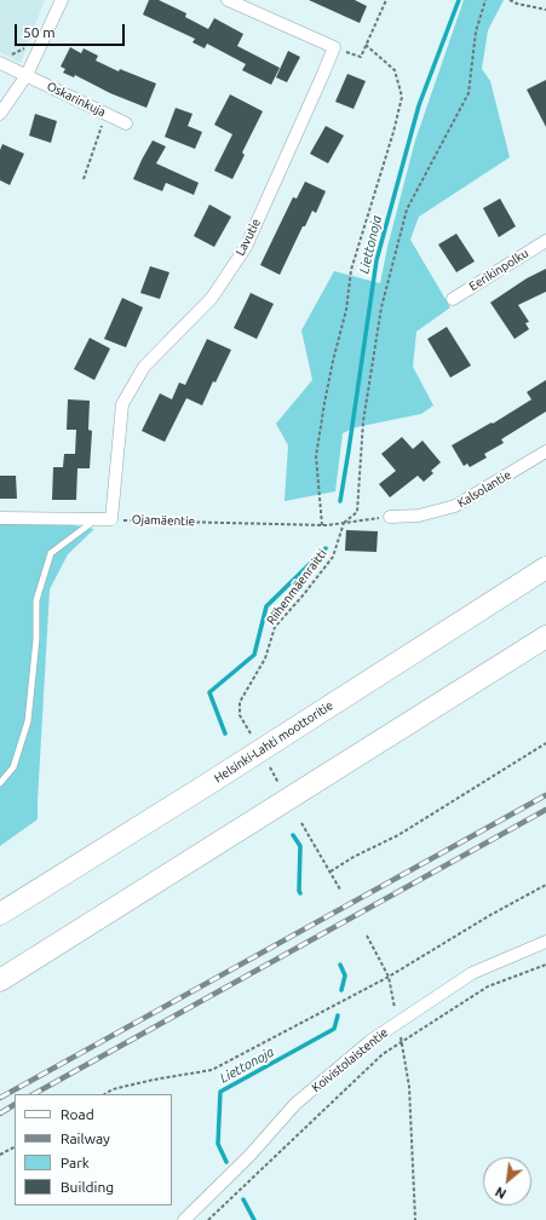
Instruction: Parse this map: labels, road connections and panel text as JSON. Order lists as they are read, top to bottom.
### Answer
{
  "streets": {
    "highway": ["Helsinki-Lahti moottoritie"],
    "street": [
      "Oskarinkuja",
      "Lavutie",
      "Eerikinpolku",
      "Kalsolantie",
      "Koivistolaistentie"
    ],
    "path": ["Ojamäentie", "Riihenmäenraitti"]
  },
  "crossings": [
    ["Lavutie", "Ojamäentie"],
    ["Kalsolantie", "Ojamäentie"],
    ["Ojamäentie", "Riihenmäenraitti"]
  ],
  "water": ["Liettonoja"],
  "legend": [
    "Road",
    "Railway",
    "Park",
    "Building"
  ],
  "scale_bar": "50 m",
  "north": "bottom left"
}
